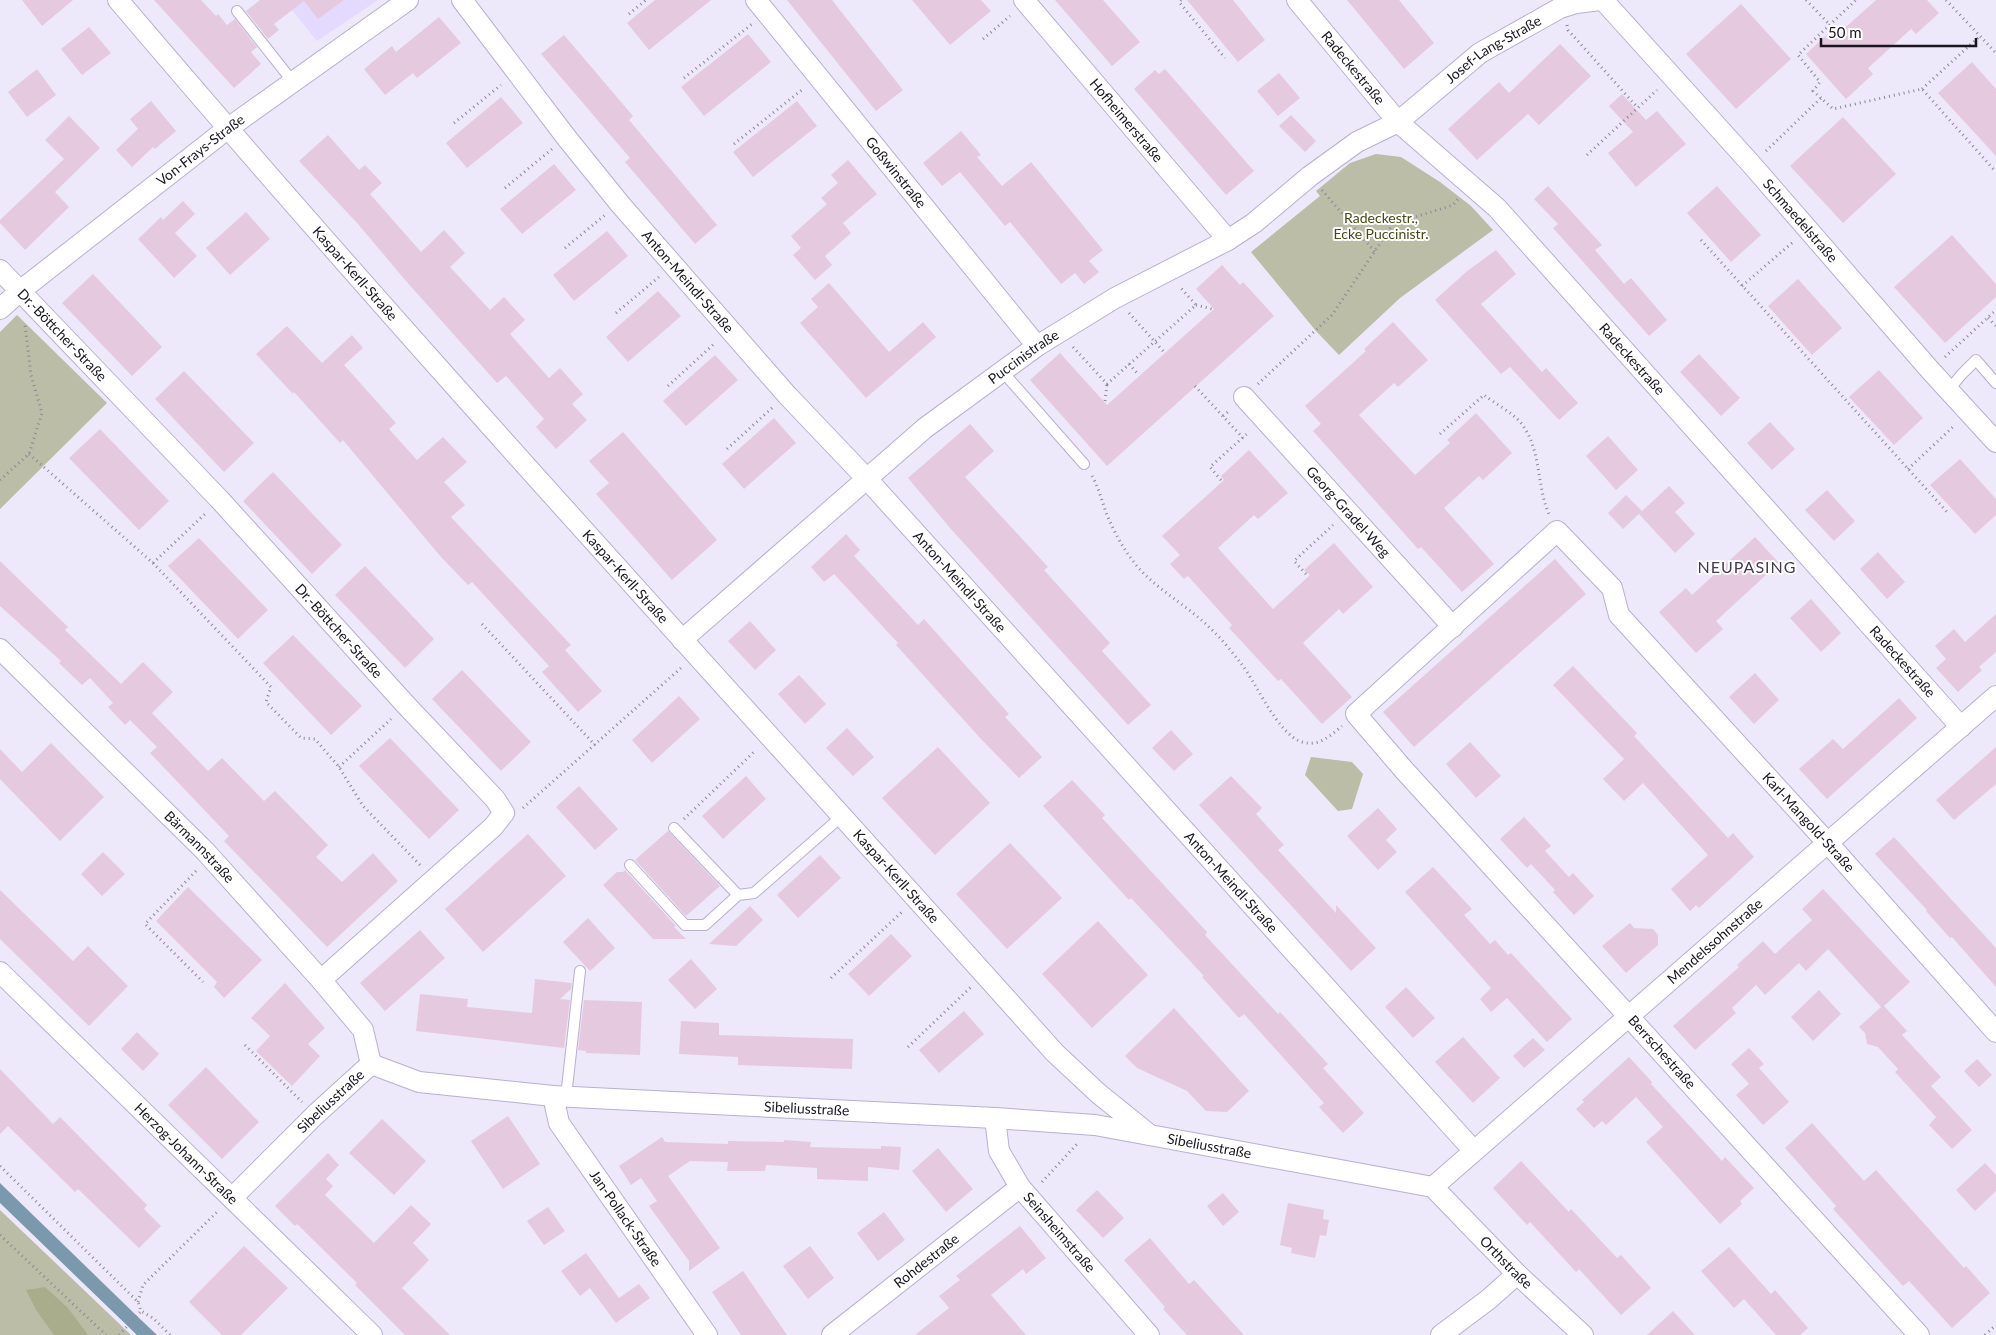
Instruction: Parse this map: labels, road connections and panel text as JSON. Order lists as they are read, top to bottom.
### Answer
{
  "streets": {
    "street": [
      "Josef-Lang-Straße",
      "Radeckestraße",
      "Hofheimerstraße",
      "Von-Frays-Straße",
      "Goßwinstraße",
      "Schmaedelstraße",
      "Kaspar-Kerll-Straße",
      "Anton-Meindl-Straße",
      "Dr.-Böttcher-Straße",
      "Puccinistraße",
      "Georg-Gradel-Weg",
      "Karl-Mangold-Straße",
      "Bärmannstraße",
      "Mendelssohnstraße",
      "Berrschestraße",
      "Sibeliusstraße",
      "Herzog-Johann-Straße",
      "Jan-Pollack-Straße",
      "Seinsheimstraße",
      "Rohdestraße",
      "Orthstraße"
    ]
  },
  "crossings": [
    ["Josef-Lang-Straße", "Radeckestraße"],
    ["Josef-Lang-Straße", "Schmaedelstraße"],
    ["Josef-Lang-Straße", "Puccinistraße"],
    ["Radeckestraße", "Puccinistraße"],
    ["Radeckestraße", "Mendelssohnstraße"],
    ["Hofheimerstraße", "Puccinistraße"],
    ["Von-Frays-Straße", "Kaspar-Kerll-Straße"],
    ["Von-Frays-Straße", "Dr.-Böttcher-Straße"],
    ["Goßwinstraße", "Puccinistraße"],
    ["Kaspar-Kerll-Straße", "Puccinistraße"],
    ["Kaspar-Kerll-Straße", "Sibeliusstraße"],
    ["Anton-Meindl-Straße", "Puccinistraße"],
    ["Anton-Meindl-Straße", "Mendelssohnstraße"],
    ["Karl-Mangold-Straße", "Mendelssohnstraße"],
    ["Bärmannstraße", "Sibeliusstraße"],
    ["Mendelssohnstraße", "Berrschestraße"],
    ["Mendelssohnstraße", "Sibeliusstraße"],
    ["Mendelssohnstraße", "Orthstraße"],
    ["Sibeliusstraße", "Herzog-Johann-Straße"],
    ["Sibeliusstraße", "Jan-Pollack-Straße"],
    ["Sibeliusstraße", "Seinsheimstraße"],
    ["Sibeliusstraße", "Orthstraße"],
    ["Seinsheimstraße", "Rohdestraße"]
  ],
  "districts": ["NEUPASING"],
  "parks": ["Radeckestr., Ecke Puccinistr."],
  "scale_bar": "50 m"
}
